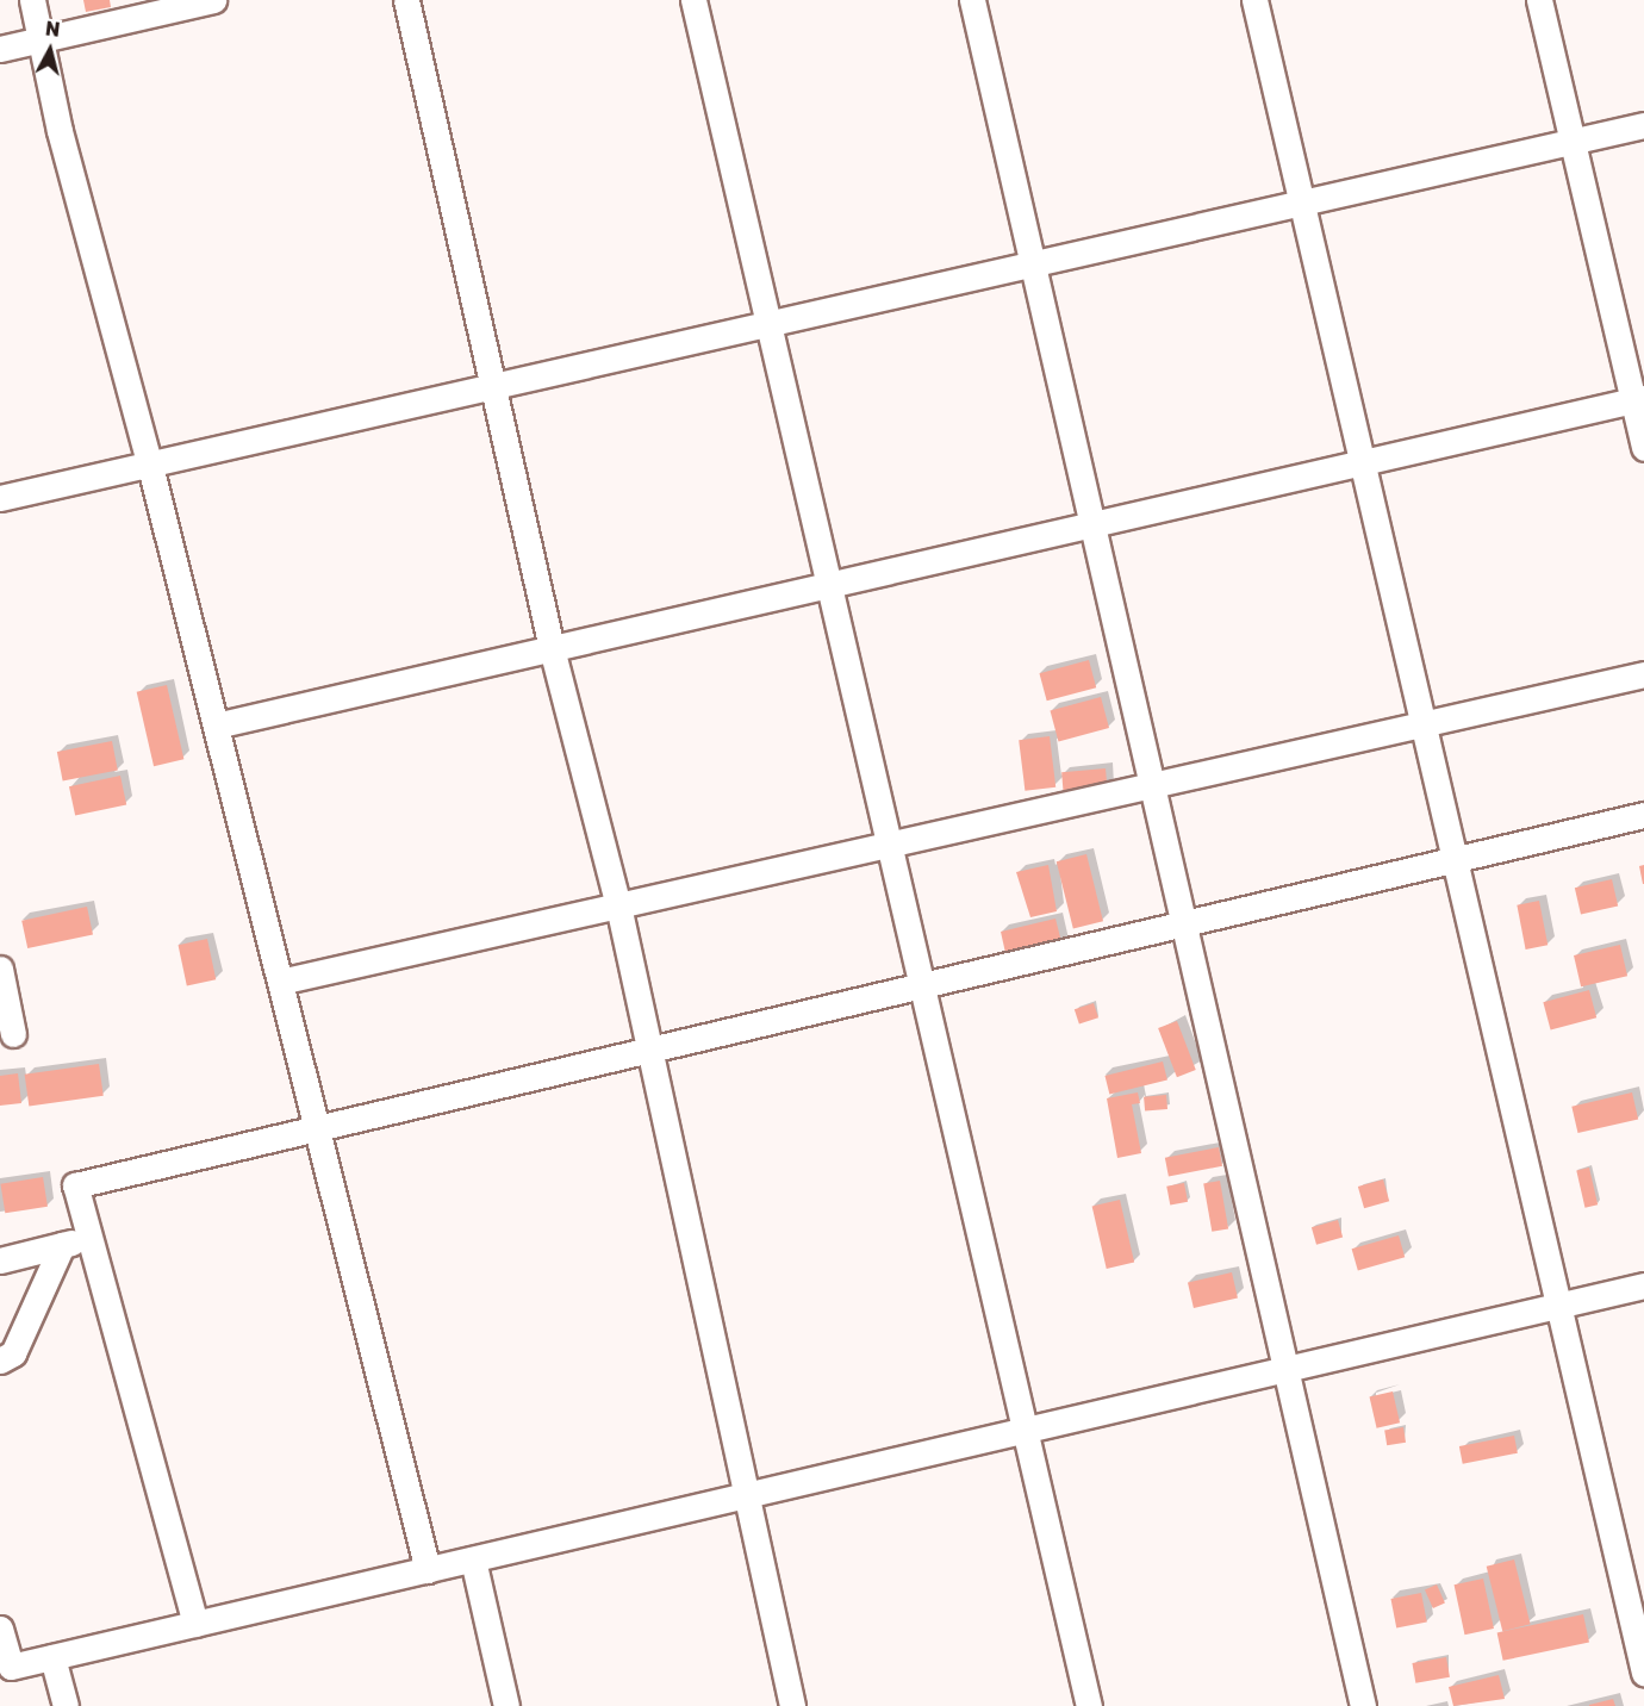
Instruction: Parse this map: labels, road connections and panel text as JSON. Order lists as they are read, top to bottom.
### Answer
{
  "north": "top"
}
